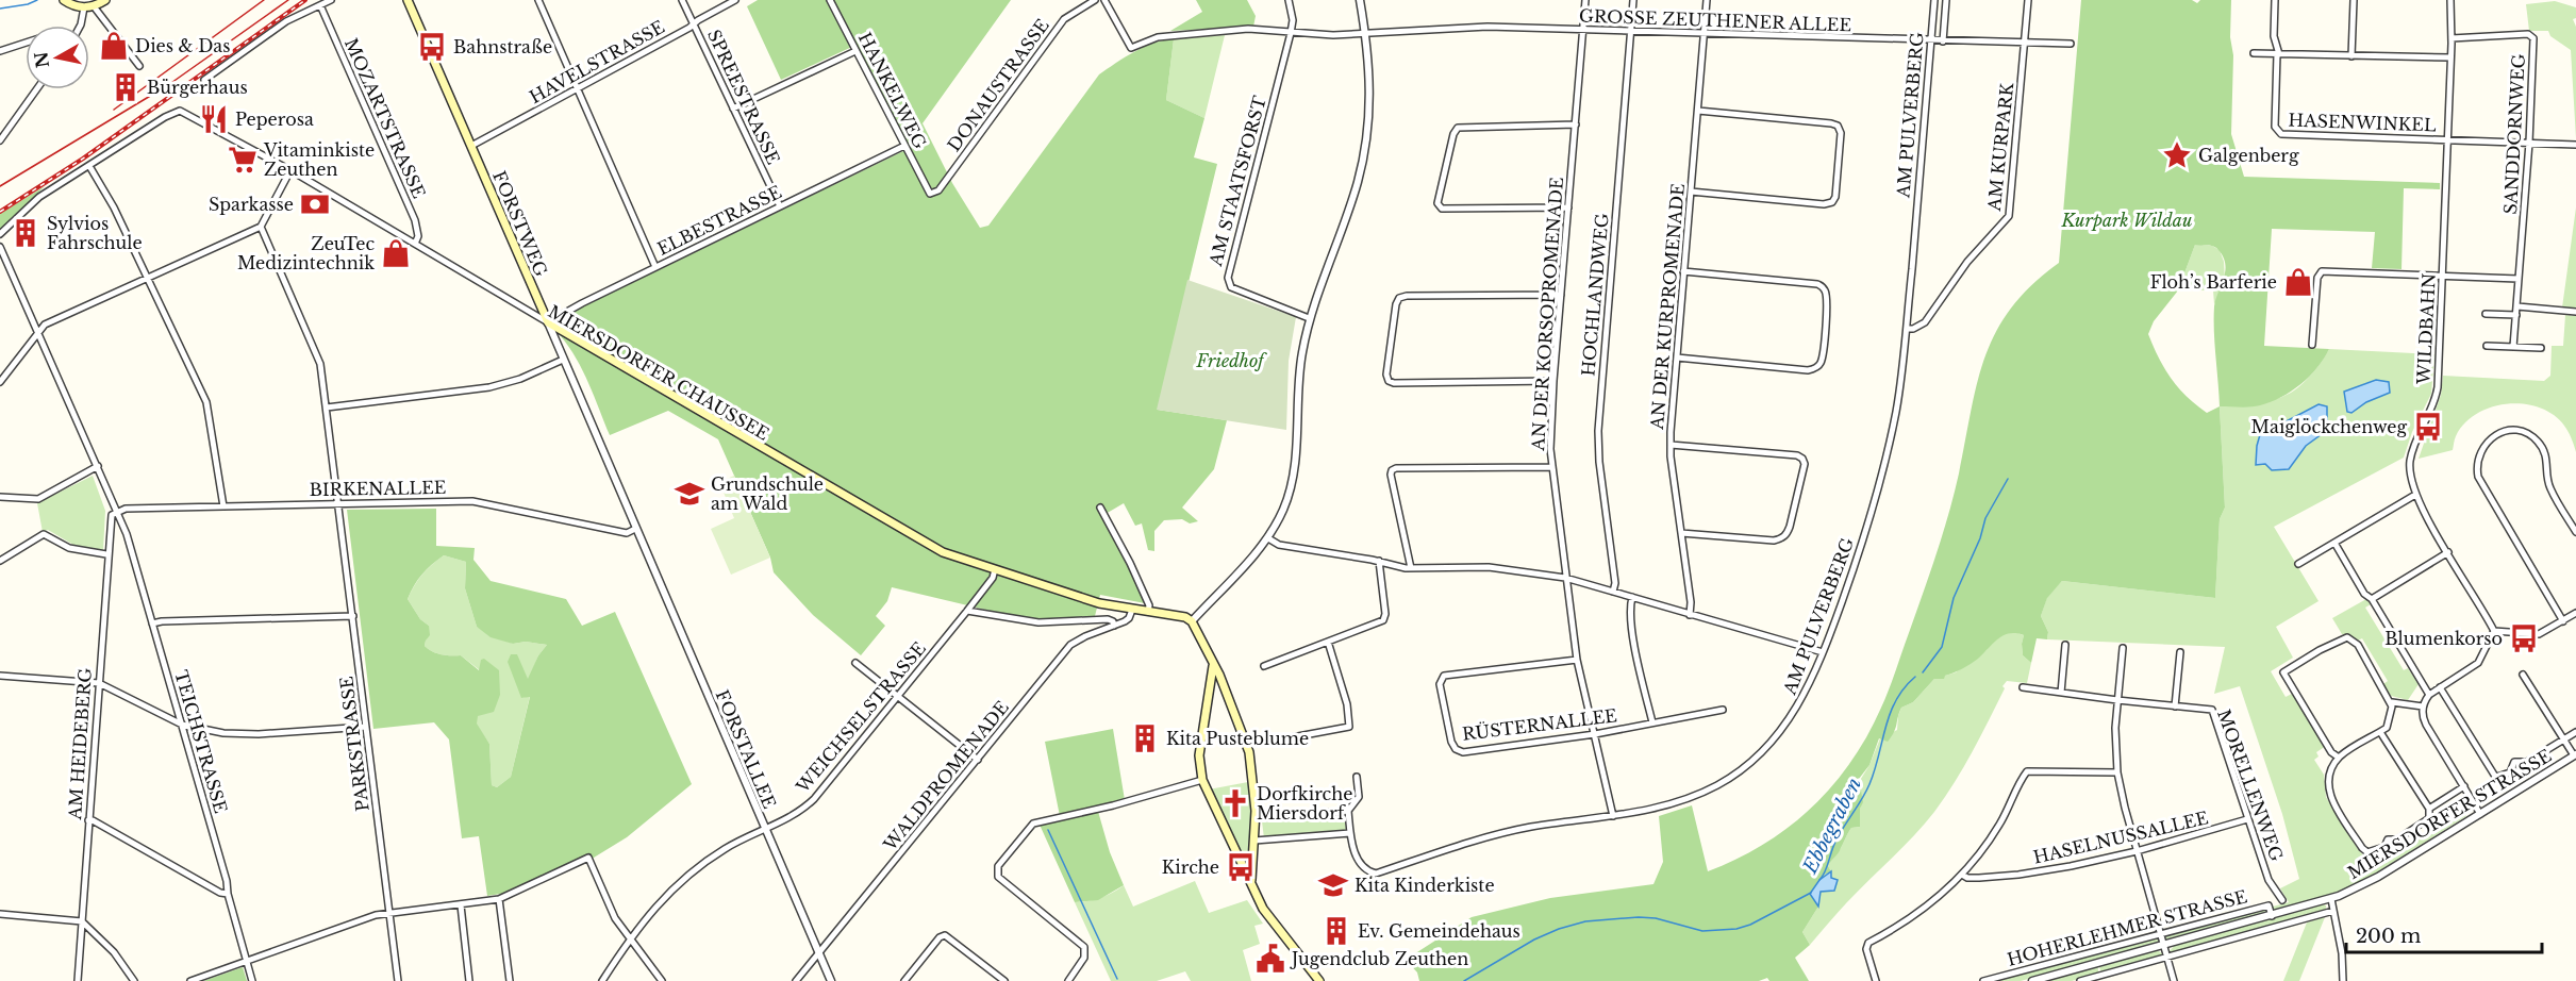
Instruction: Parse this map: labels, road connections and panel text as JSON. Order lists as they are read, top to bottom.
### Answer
{
  "streets": {
    "main road": ["FORSTWEG", "MIERSDORFER CHAUSSEE"],
    "street": [
      "GROSSE ZEUTHENER ALLEE",
      "HAVELSTRASSE",
      "DONAUSTRASSE",
      "HANKELWEG",
      "SPREESTRASSE",
      "AM PULVERBERG",
      "MOZARTSTRASSE",
      "HASENWINKEL",
      "SANDDORNWEG",
      "AM KURPARK",
      "AM STAATSFORST",
      "ELBESTRASSE",
      "HOCHLANDWEG",
      "AN DER KURPROMENADE",
      "AN DER KORSOPROMENADE",
      "WILDBAHN",
      "BIRKENALLEE",
      "WEICHSELSTRASSE",
      "RÜSTERNALLEE",
      "TEICHSTRASSE",
      "AM HEIDEBERG",
      "PARKSTRASSE",
      "FORSTALLEE",
      "WALDPROMENADE",
      "MORELLENWEG",
      "MIERSDORFER STRASSE",
      "HASELNUSSALLEE",
      "HOHERLEHMER STRASSE"
    ]
  },
  "crossings": [
    ["GROSSE ZEUTHENER ALLEE", "AM PULVERBERG"],
    ["GROSSE ZEUTHENER ALLEE", "AM KURPARK"],
    ["GROSSE ZEUTHENER ALLEE", "AM STAATSFORST"],
    ["GROSSE ZEUTHENER ALLEE", "HOCHLANDWEG"],
    ["GROSSE ZEUTHENER ALLEE", "AN DER KURPROMENADE"],
    ["GROSSE ZEUTHENER ALLEE", "AN DER KORSOPROMENADE"],
    ["HAVELSTRASSE", "SPREESTRASSE"],
    ["HAVELSTRASSE", "FORSTWEG"],
    ["DONAUSTRASSE", "HANKELWEG"],
    ["HANKELWEG", "ELBESTRASSE"],
    ["SPREESTRASSE", "ELBESTRASSE"],
    ["AM PULVERBERG", "AM KURPARK"],
    ["AM PULVERBERG", "AN DER KORSOPROMENADE"],
    ["MOZARTSTRASSE", "MIERSDORFER CHAUSSEE"],
    ["HASENWINKEL", "SANDDORNWEG"],
    ["HASENWINKEL", "WILDBAHN"],
    ["SANDDORNWEG", "WILDBAHN"],
    ["ELBESTRASSE", "FORSTWEG"],
    ["ELBESTRASSE", "MIERSDORFER CHAUSSEE"],
    ["FORSTWEG", "MIERSDORFER CHAUSSEE"],
    ["FORSTWEG", "BIRKENALLEE"],
    ["FORSTWEG", "FORSTALLEE"],
    ["AN DER KORSOPROMENADE", "RÜSTERNALLEE"],
    ["MIERSDORFER CHAUSSEE", "WEICHSELSTRASSE"],
    ["MIERSDORFER CHAUSSEE", "WALDPROMENADE"],
    ["BIRKENALLEE", "TEICHSTRASSE"],
    ["BIRKENALLEE", "AM HEIDEBERG"],
    ["BIRKENALLEE", "PARKSTRASSE"],
    ["BIRKENALLEE", "FORSTALLEE"],
    ["WEICHSELSTRASSE", "FORSTALLEE"],
    ["TEICHSTRASSE", "AM HEIDEBERG"],
    ["FORSTALLEE", "WALDPROMENADE"],
    ["MORELLENWEG", "HASELNUSSALLEE"],
    ["MIERSDORFER STRASSE", "HOHERLEHMER STRASSE"]
  ],
  "water": ["Ebbegraben"],
  "parks": ["Kurpark Wildau", "Friedhof"],
  "places": {
    "shop": ["Dies & Das", "ZeuTec Medizintechnik", "Floh’s Barferie"],
    "bus stop": [
      "Bahnstraße",
      "Maiglöckchenweg",
      "Blumenkorso",
      "Kirche"
    ],
    "building": [
      "Bürgerhaus",
      "Sylvios Fahrschule",
      "Kita Pusteblume",
      "Ev. Gemeindehaus"
    ],
    "restaurant": ["Peperosa"],
    "place": ["Galgenberg"],
    "supermarket": ["Vitaminkiste Zeuthen"],
    "bank": ["Sparkasse"],
    "school or university": ["Grundschule am Wald", "Kita Kinderkiste"],
    "church": ["Dorfkirche Miersdorf"],
    "public building": ["Jugendclub Zeuthen"]
  },
  "scale_bar": "200 m",
  "north": "left"
}
